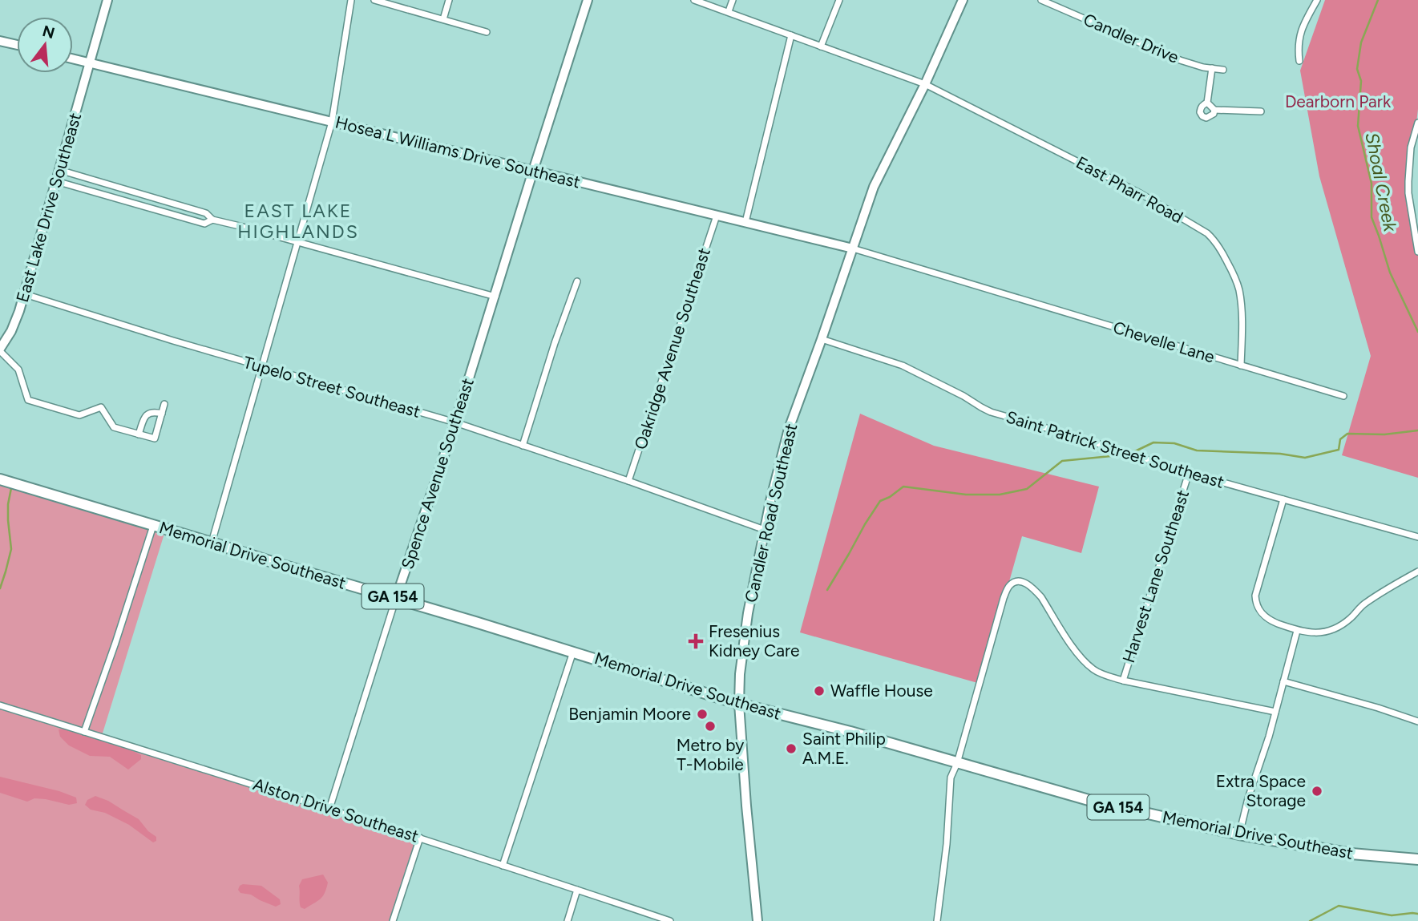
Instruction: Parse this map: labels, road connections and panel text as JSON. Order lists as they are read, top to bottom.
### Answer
{
  "streets": {
    "main road": ["Memorial Drive Southeast", "GA 154"],
    "street": [
      "Candler Drive",
      "Hosea L Williams Drive Southeast",
      "East Pharr Road",
      "East Lake Drive Southeast",
      "Chevelle Lane",
      "Oakridge Avenue Southeast",
      "Tupelo Street Southeast",
      "Saint Patrick Street Southeast",
      "Spence Avenue Southeast",
      "Candler Road Southeast",
      "Harvest Lane Southeast",
      "Alston Drive Southeast"
    ]
  },
  "crossings": [
    ["Hosea L Williams Drive Southeast", "East Lake Drive Southeast"],
    ["Hosea L Williams Drive Southeast", "Chevelle Lane"],
    ["Hosea L Williams Drive Southeast", "Oakridge Avenue Southeast"],
    ["Hosea L Williams Drive Southeast", "Spence Avenue Southeast"],
    ["Hosea L Williams Drive Southeast", "Candler Road Southeast"],
    ["East Pharr Road", "Chevelle Lane"],
    ["East Pharr Road", "Candler Road Southeast"],
    ["East Lake Drive Southeast", "Tupelo Street Southeast"],
    ["Chevelle Lane", "Candler Road Southeast"],
    ["Oakridge Avenue Southeast", "Tupelo Street Southeast"],
    ["Tupelo Street Southeast", "Spence Avenue Southeast"],
    ["Tupelo Street Southeast", "Candler Road Southeast"],
    ["Saint Patrick Street Southeast", "Candler Road Southeast"],
    ["Saint Patrick Street Southeast", "Harvest Lane Southeast"],
    ["Spence Avenue Southeast", "Memorial Drive Southeast"],
    ["Spence Avenue Southeast", "Alston Drive Southeast"],
    ["Candler Road Southeast", "Memorial Drive Southeast"]
  ],
  "districts": ["EAST LAKE HIGHLANDS"],
  "water": ["Shoal Creek"],
  "parks": ["Dearborn Park"],
  "places": {
    "health": ["Fresenius Kidney Care"],
    "other": [
      "Waffle House",
      "Benjamin Moore",
      "Metro by T-Mobile",
      "Saint Philip A.M.E.",
      "Extra Space Storage"
    ]
  },
  "north": "top"
}
